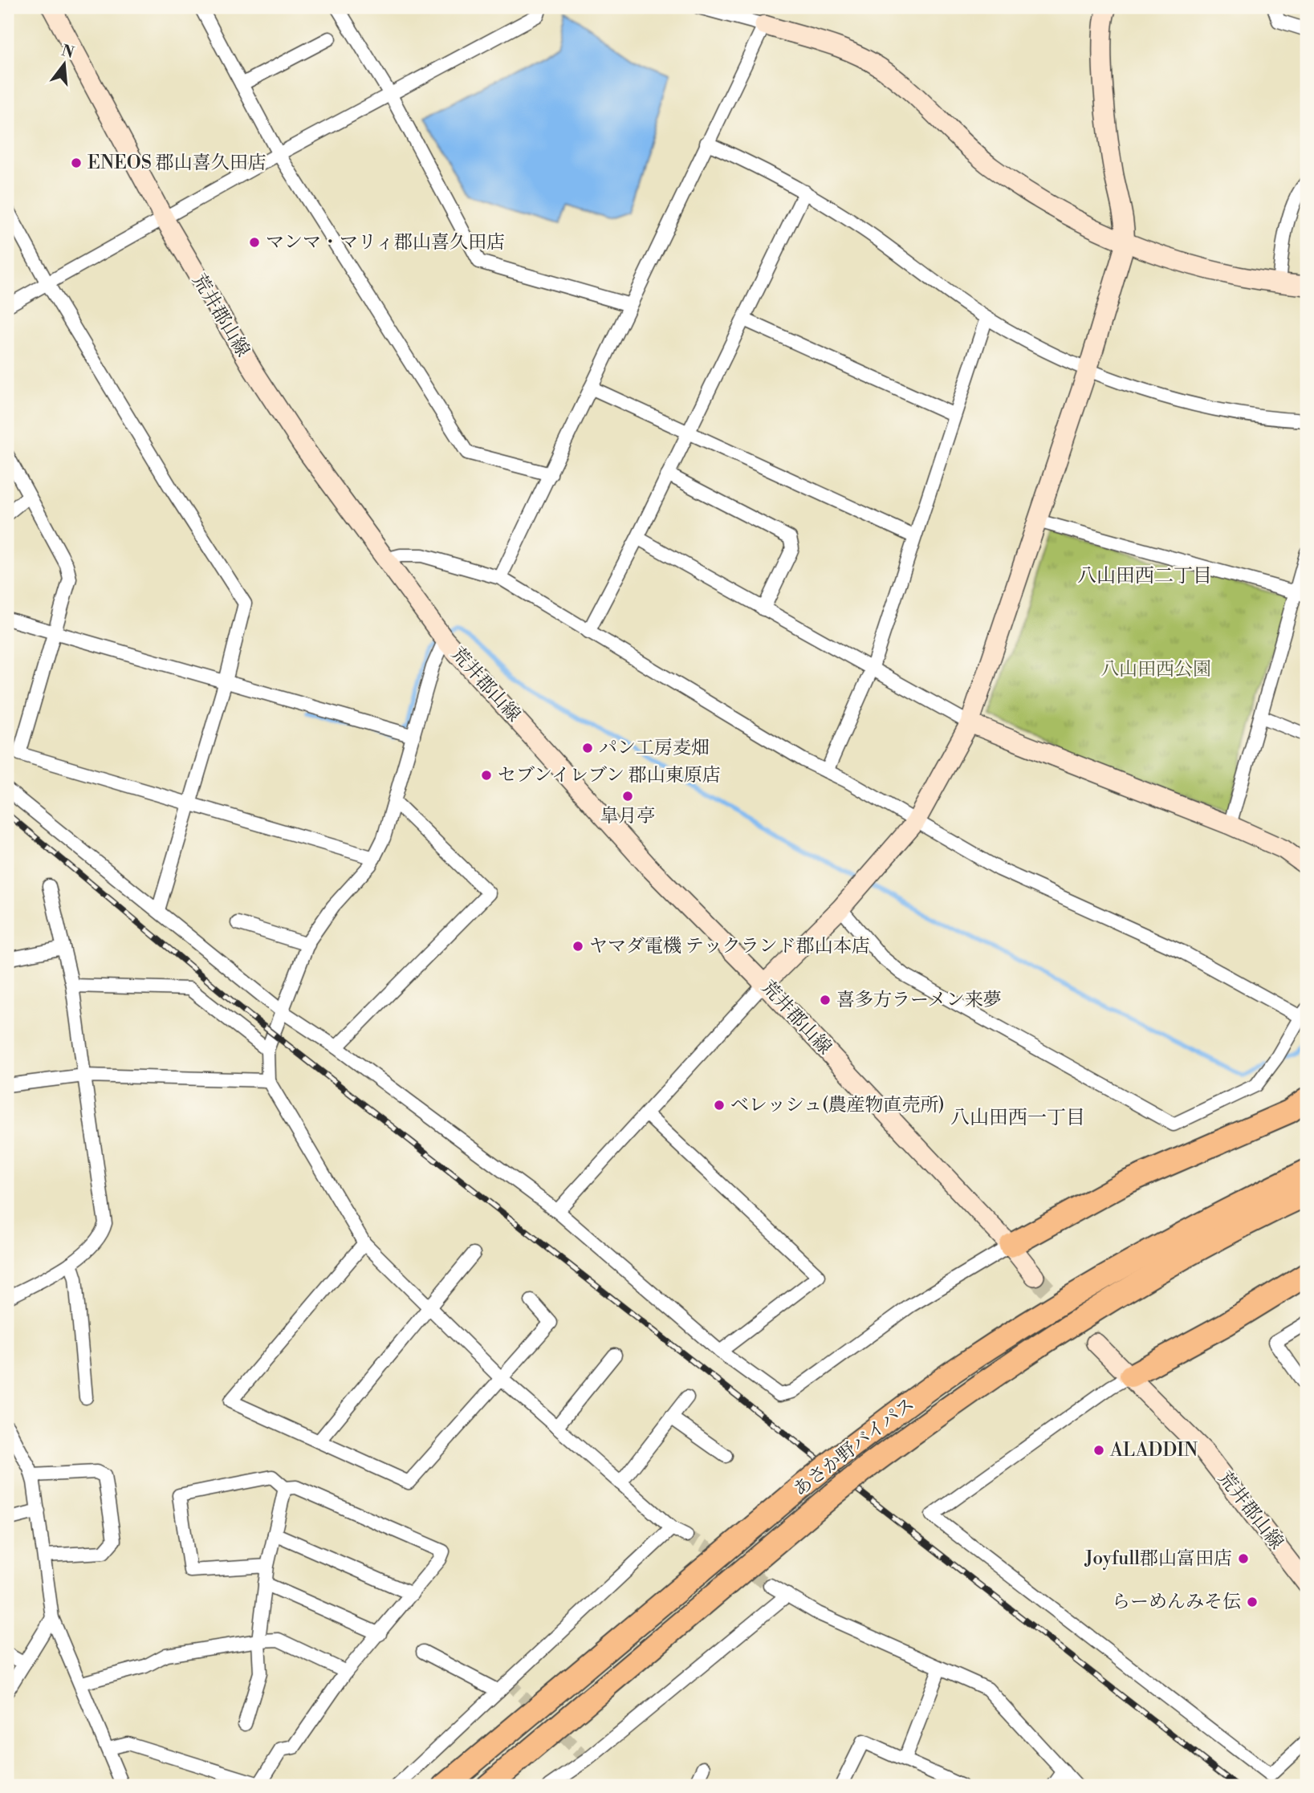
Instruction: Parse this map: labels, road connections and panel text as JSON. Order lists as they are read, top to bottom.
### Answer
{
  "streets": {
    "highway": ["あさか野バイパス"],
    "street": ["荒井郡山線"]
  },
  "districts": ["八山田西二丁目", "八山田西一丁目"],
  "parks": ["八山田西公園"],
  "places": [
    "ENEOS 郡山喜久田店",
    "マンマ・マリィ郡山喜久田店",
    "パン工房麦畑",
    "セブンイレブン 郡山東原店",
    "皐月亭",
    "ヤマダ電機 テックランド郡山本店",
    "喜多方ラーメン来夢",
    "ベレッシュ(農産物直売所)",
    "ALADDIN",
    "Joyfull郡山富田店",
    "らーめんみそ伝"
  ],
  "north": "top"
}
